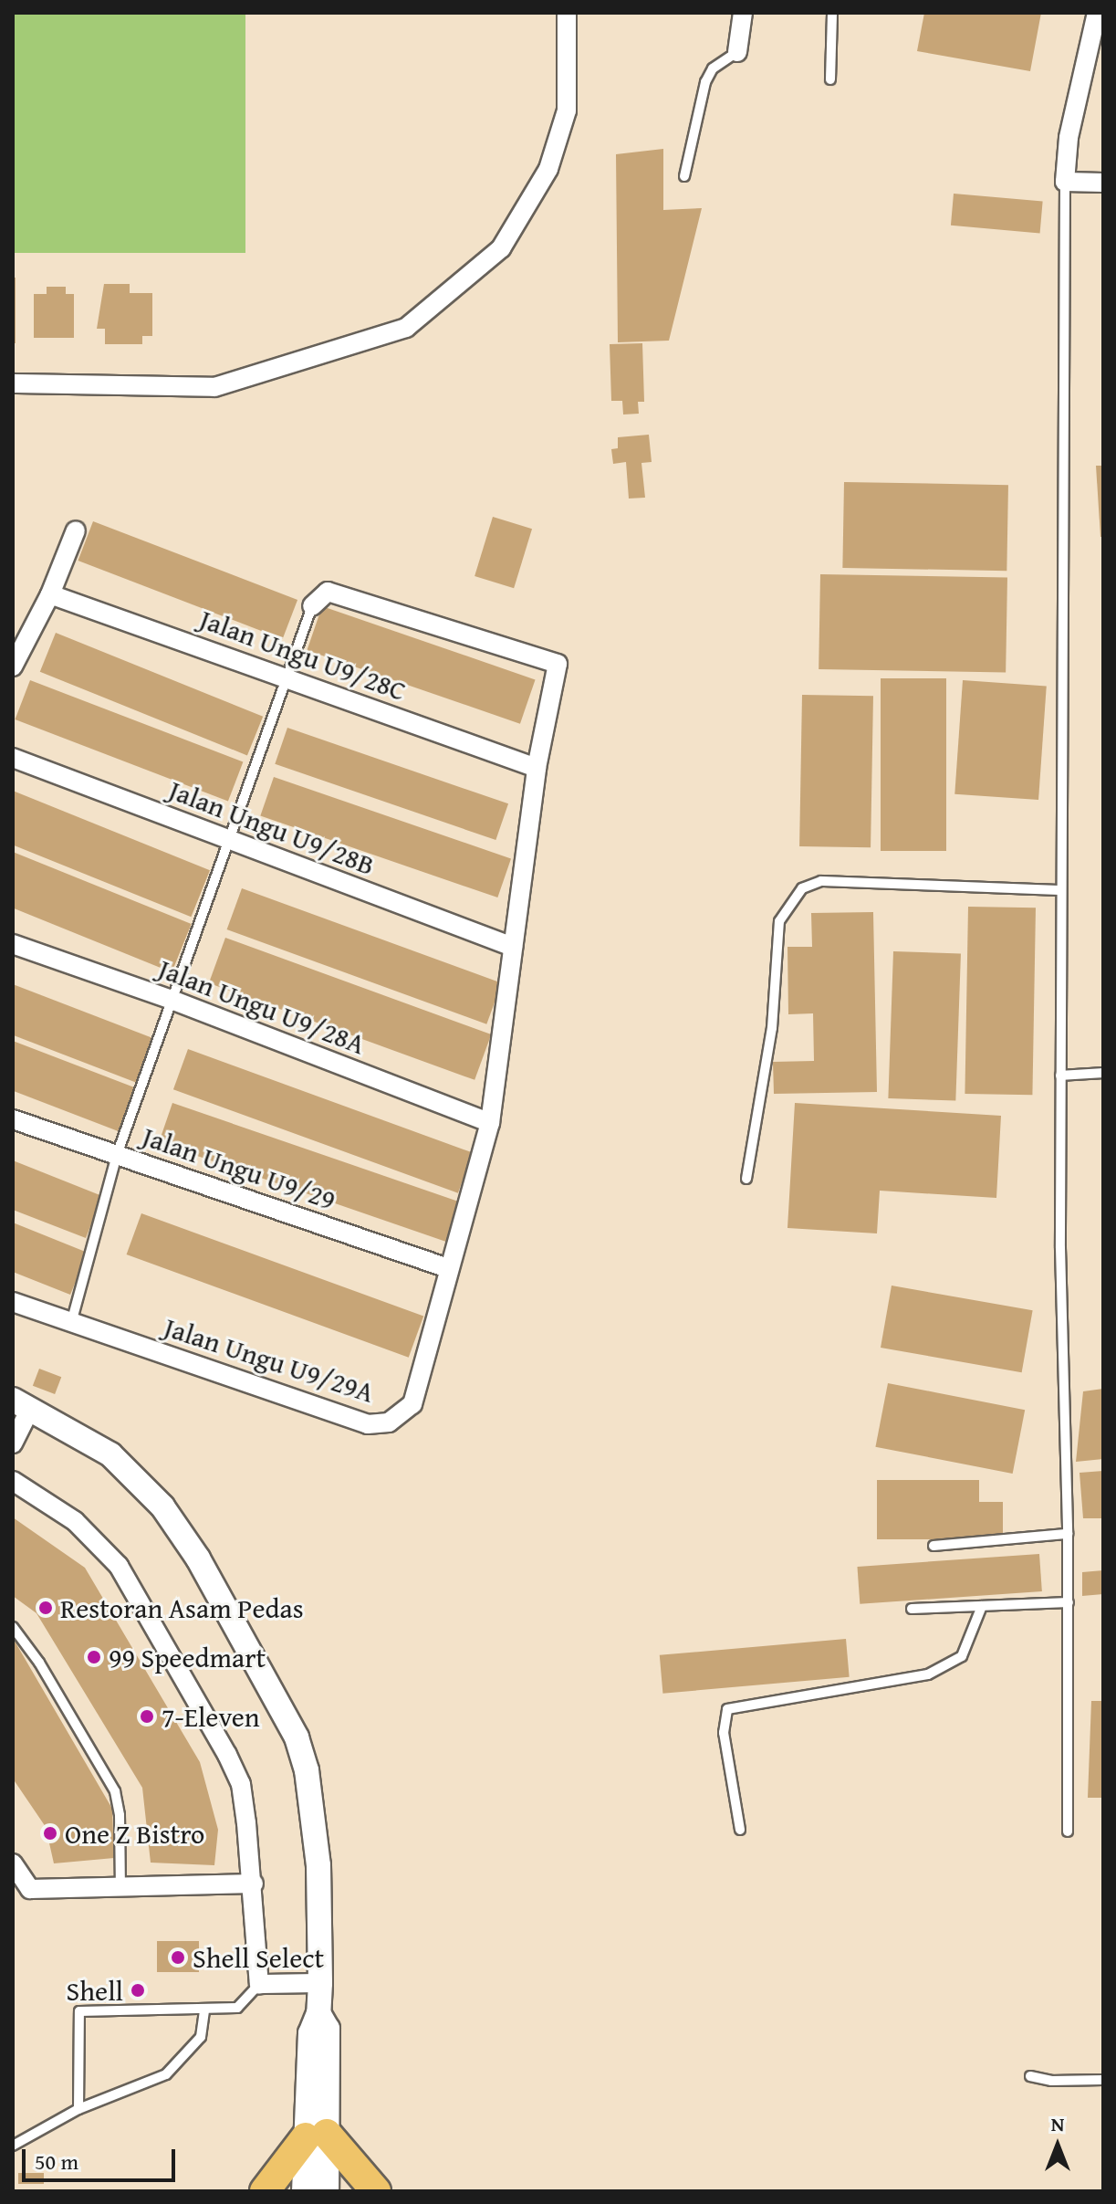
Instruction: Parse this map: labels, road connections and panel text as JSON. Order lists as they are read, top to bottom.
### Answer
{
  "streets": {
    "street": [
      "Jalan Ungu U9/28C",
      "Jalan Ungu U9/28B",
      "Jalan Ungu U9/28A",
      "Jalan Ungu U9/29",
      "Jalan Ungu U9/29A"
    ]
  },
  "crossings": [
    ["Jalan Ungu U9/28C", "Jalan Ungu U9/29A"],
    ["Jalan Ungu U9/28B", "Jalan Ungu U9/29A"],
    ["Jalan Ungu U9/28A", "Jalan Ungu U9/29A"],
    ["Jalan Ungu U9/29", "Jalan Ungu U9/29A"]
  ],
  "places": [
    "Restoran Asam Pedas",
    "99 Speedmart",
    "7-Eleven",
    "One Z Bistro",
    "Shell Select",
    "Shell"
  ],
  "scale_bar": "50 m",
  "north": "top"
}
